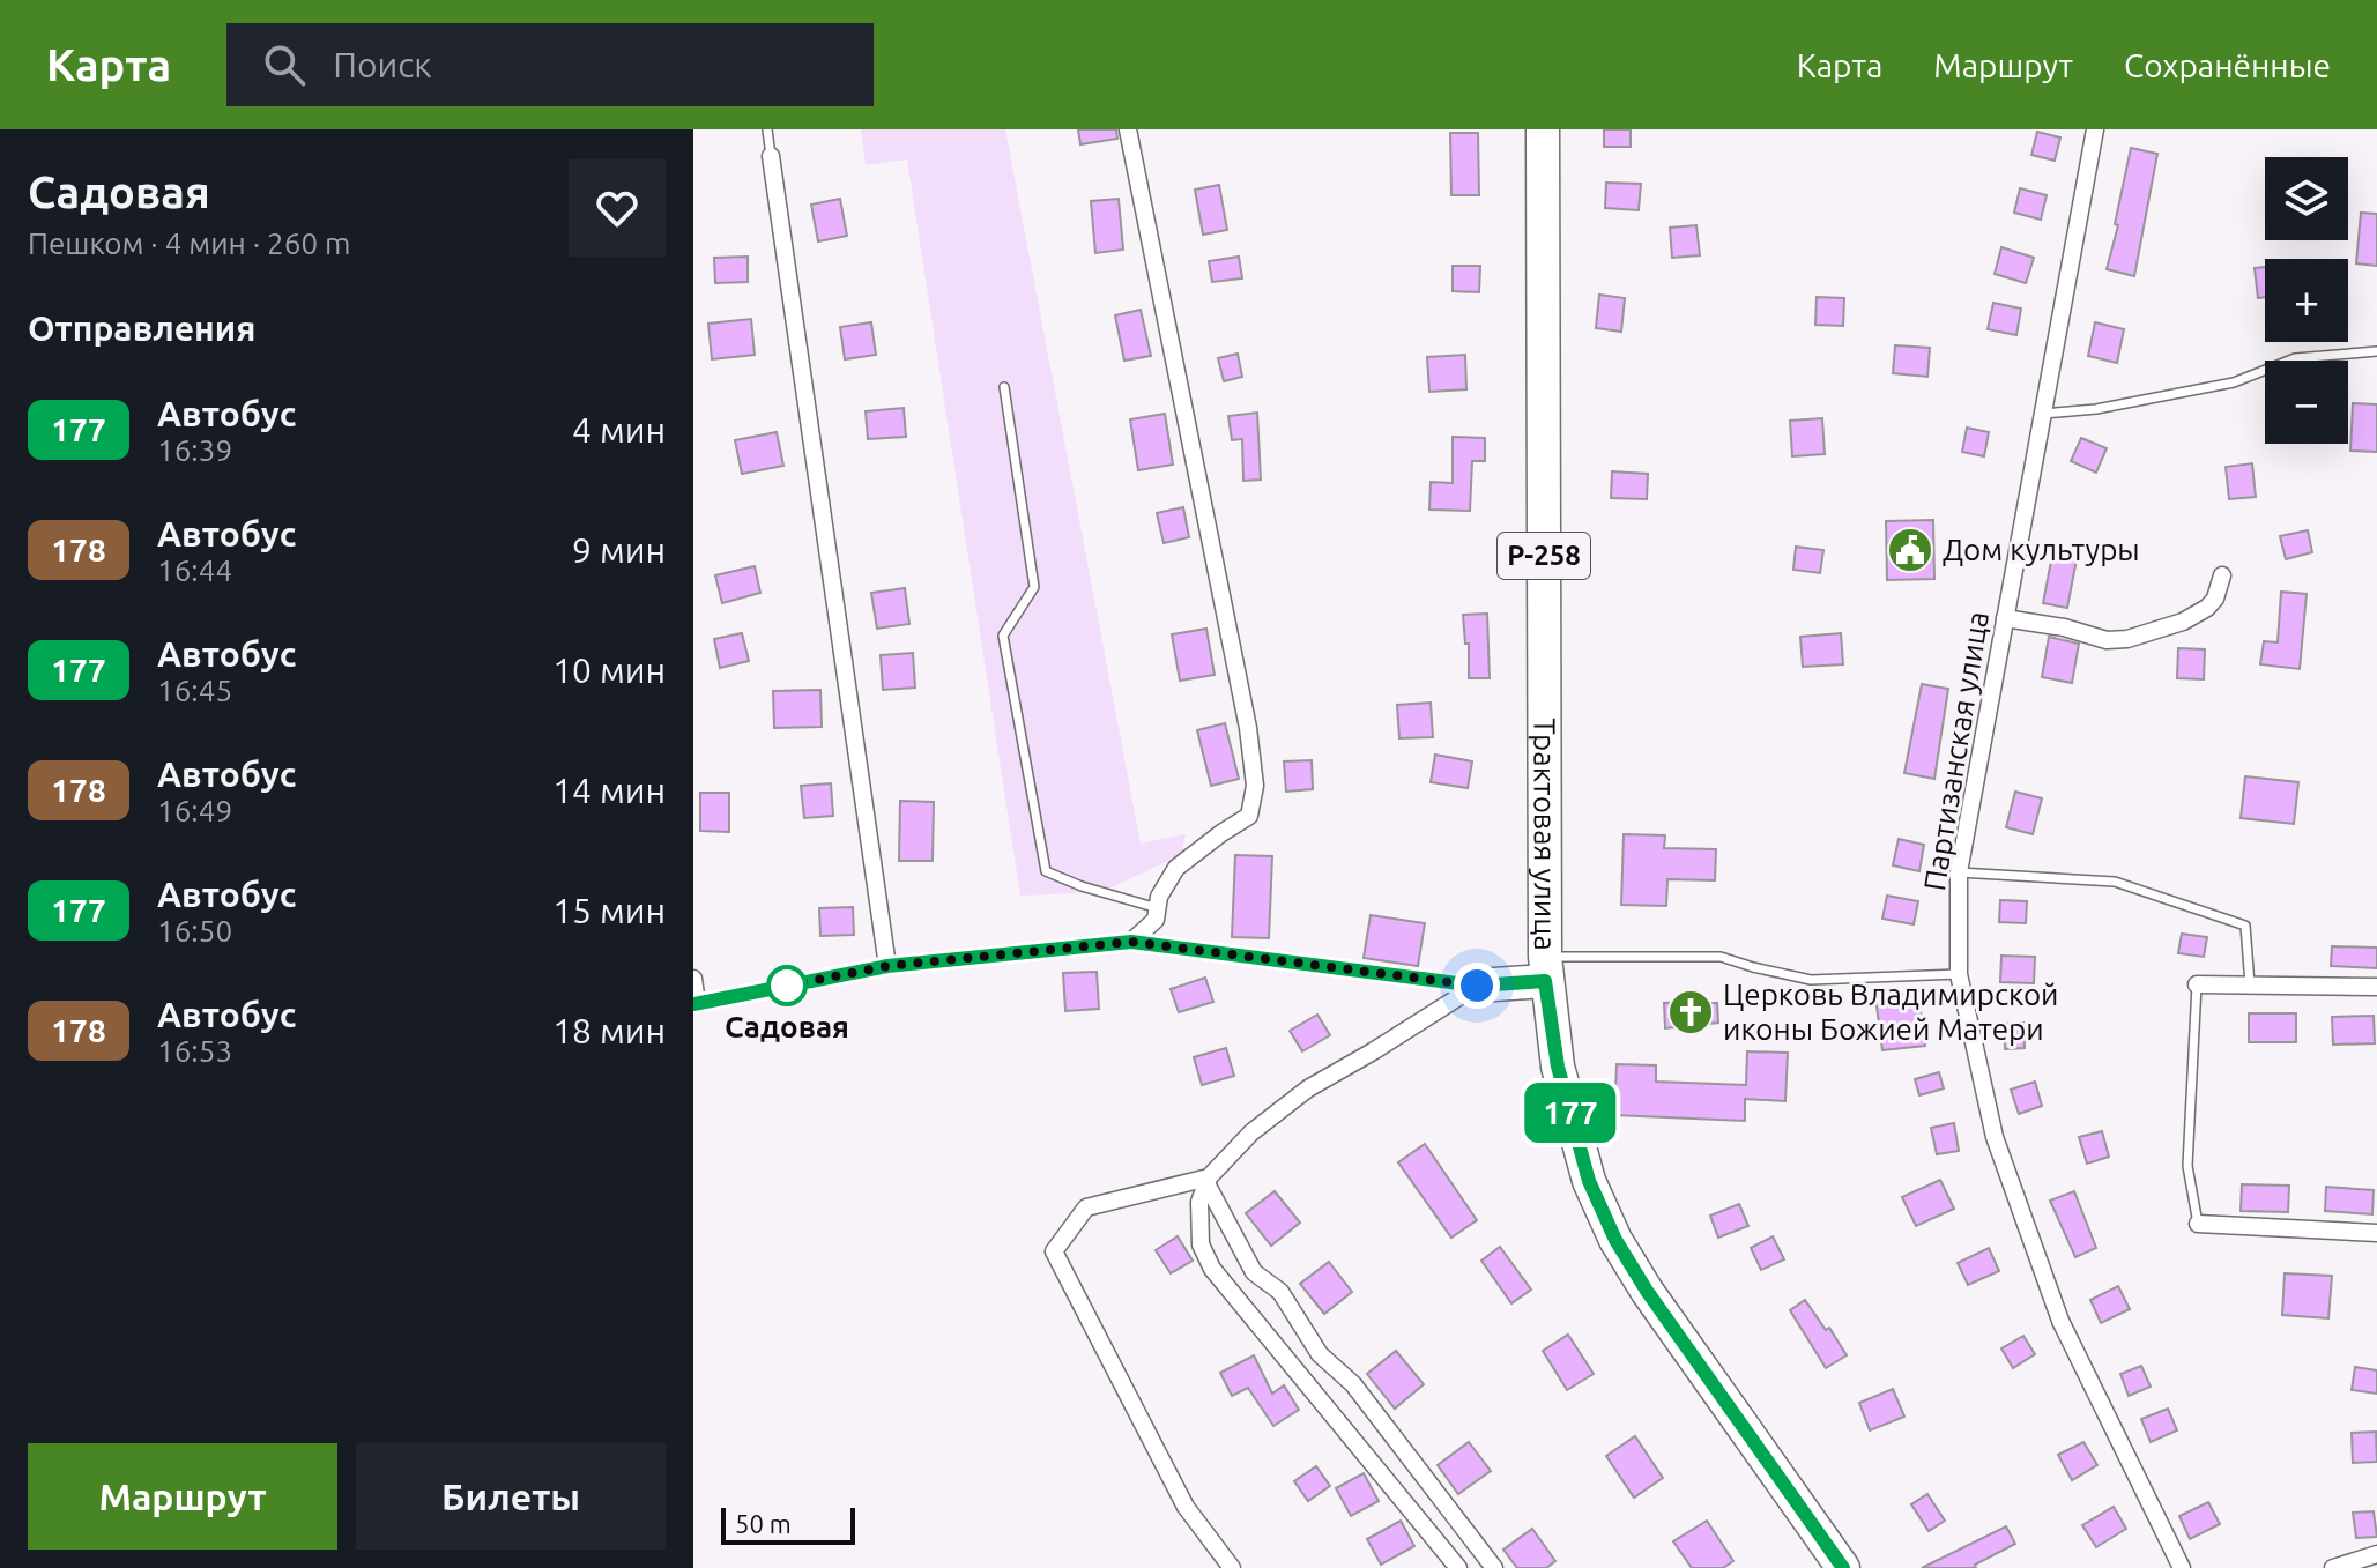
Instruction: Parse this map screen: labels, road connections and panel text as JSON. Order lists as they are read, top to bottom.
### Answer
{
  "streets": {
    "highway": ["Р-258", "Трактовая улица"],
    "street": ["Партизанская улица"]
  },
  "places": {
    "public building": ["Дом культуры"],
    "other": ["Садовая"],
    "church": ["Церковь Владимирской иконы Божией Матери"]
  },
  "lines": ["bus line 177"],
  "scale_bar": "50 m",
  "page": {
    "header": "Карта",
    "search": "Поиск",
    "nav": ["Карта", "Маршрут", "Сохранённые"],
    "heading": [
      ["Садовая", "Пешком · 4 мин · 260 m"],
      "Отправления"
    ],
    "on_map": "177",
    "map_buttons": ["+", "−"],
    "list": [
      {
        "mark": "177",
        "name": "Автобус",
        "note": "16:39",
        "value": "4 мин"
      },
      {
        "mark": "178",
        "name": "Автобус",
        "note": "16:44",
        "value": "9 мин"
      },
      {
        "mark": "177",
        "name": "Автобус",
        "note": "16:45",
        "value": "10 мин"
      },
      {
        "mark": "178",
        "name": "Автобус",
        "note": "16:49",
        "value": "14 мин"
      },
      {
        "mark": "177",
        "name": "Автобус",
        "note": "16:50",
        "value": "15 мин"
      },
      {
        "mark": "178",
        "name": "Автобус",
        "note": "16:53",
        "value": "18 мин"
      }
    ],
    "buttons": ["Маршрут", "Билеты"],
    "scale": "50 m"
  }
}
